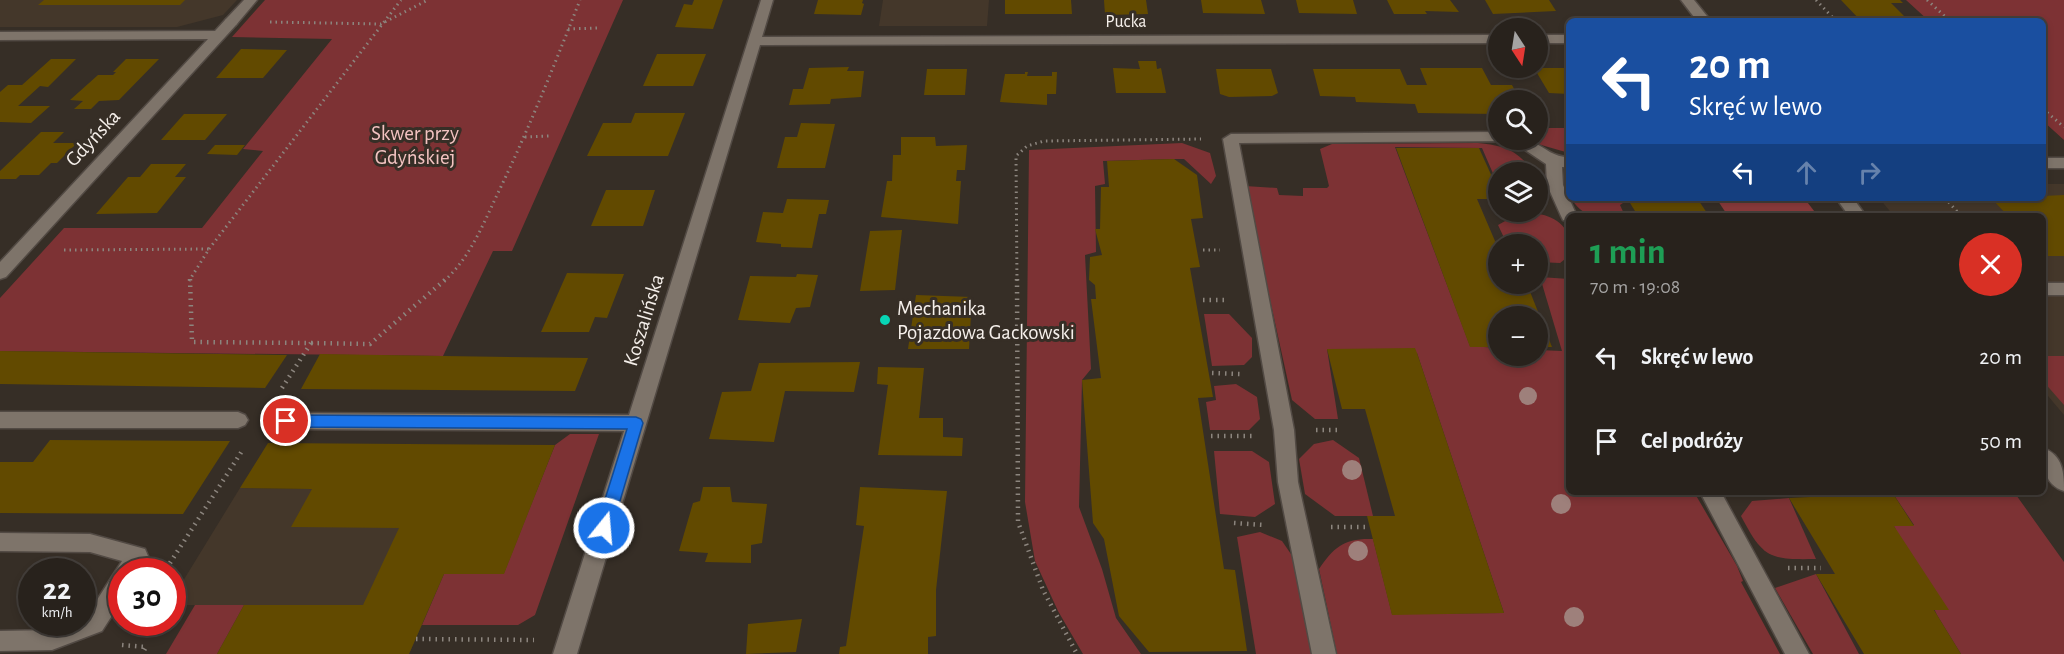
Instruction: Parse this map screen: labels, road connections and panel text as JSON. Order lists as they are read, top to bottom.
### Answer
{
  "streets": {
    "street": ["Pucka", "Gdyńska", "Koszalińska"]
  },
  "crossings": [
    ["Pucka", "Koszalińska"]
  ],
  "parks": ["Skwer przy Gdyńskiej"],
  "places": ["Mechanika Pojazdowa Gackowski"],
  "north": "bottom",
  "page": {
    "map_buttons": ["+", "−"],
    "turn": ["20 m", "Skręć w lewo"],
    "heading": ["1 min", "70 m · 19:08"],
    "list": [
      {
        "name": "Skręć w lewo",
        "value": "20 m"
      },
      {
        "name": "Cel podróży",
        "value": "50 m"
      }
    ],
    "speed": "22 km/h",
    "limit": "30"
  }
}
